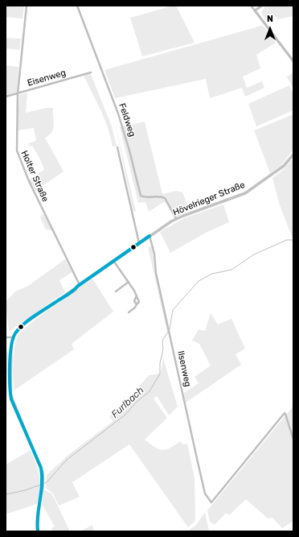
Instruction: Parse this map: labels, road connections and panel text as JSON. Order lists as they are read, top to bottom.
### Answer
{
  "streets": {
    "main road": ["Hövelrieger Straße"],
    "street": [
      "Eisenweg",
      "Feldweg",
      "Holter Straße",
      "Ilsenweg"
    ]
  },
  "crossings": [
    ["Eisenweg", "Holter Straße"],
    ["Feldweg", "Hövelrieger Straße"],
    ["Holter Straße", "Hövelrieger Straße"],
    ["Hövelrieger Straße", "Ilsenweg"]
  ],
  "water": ["Furlbach"],
  "north": "top"
}
